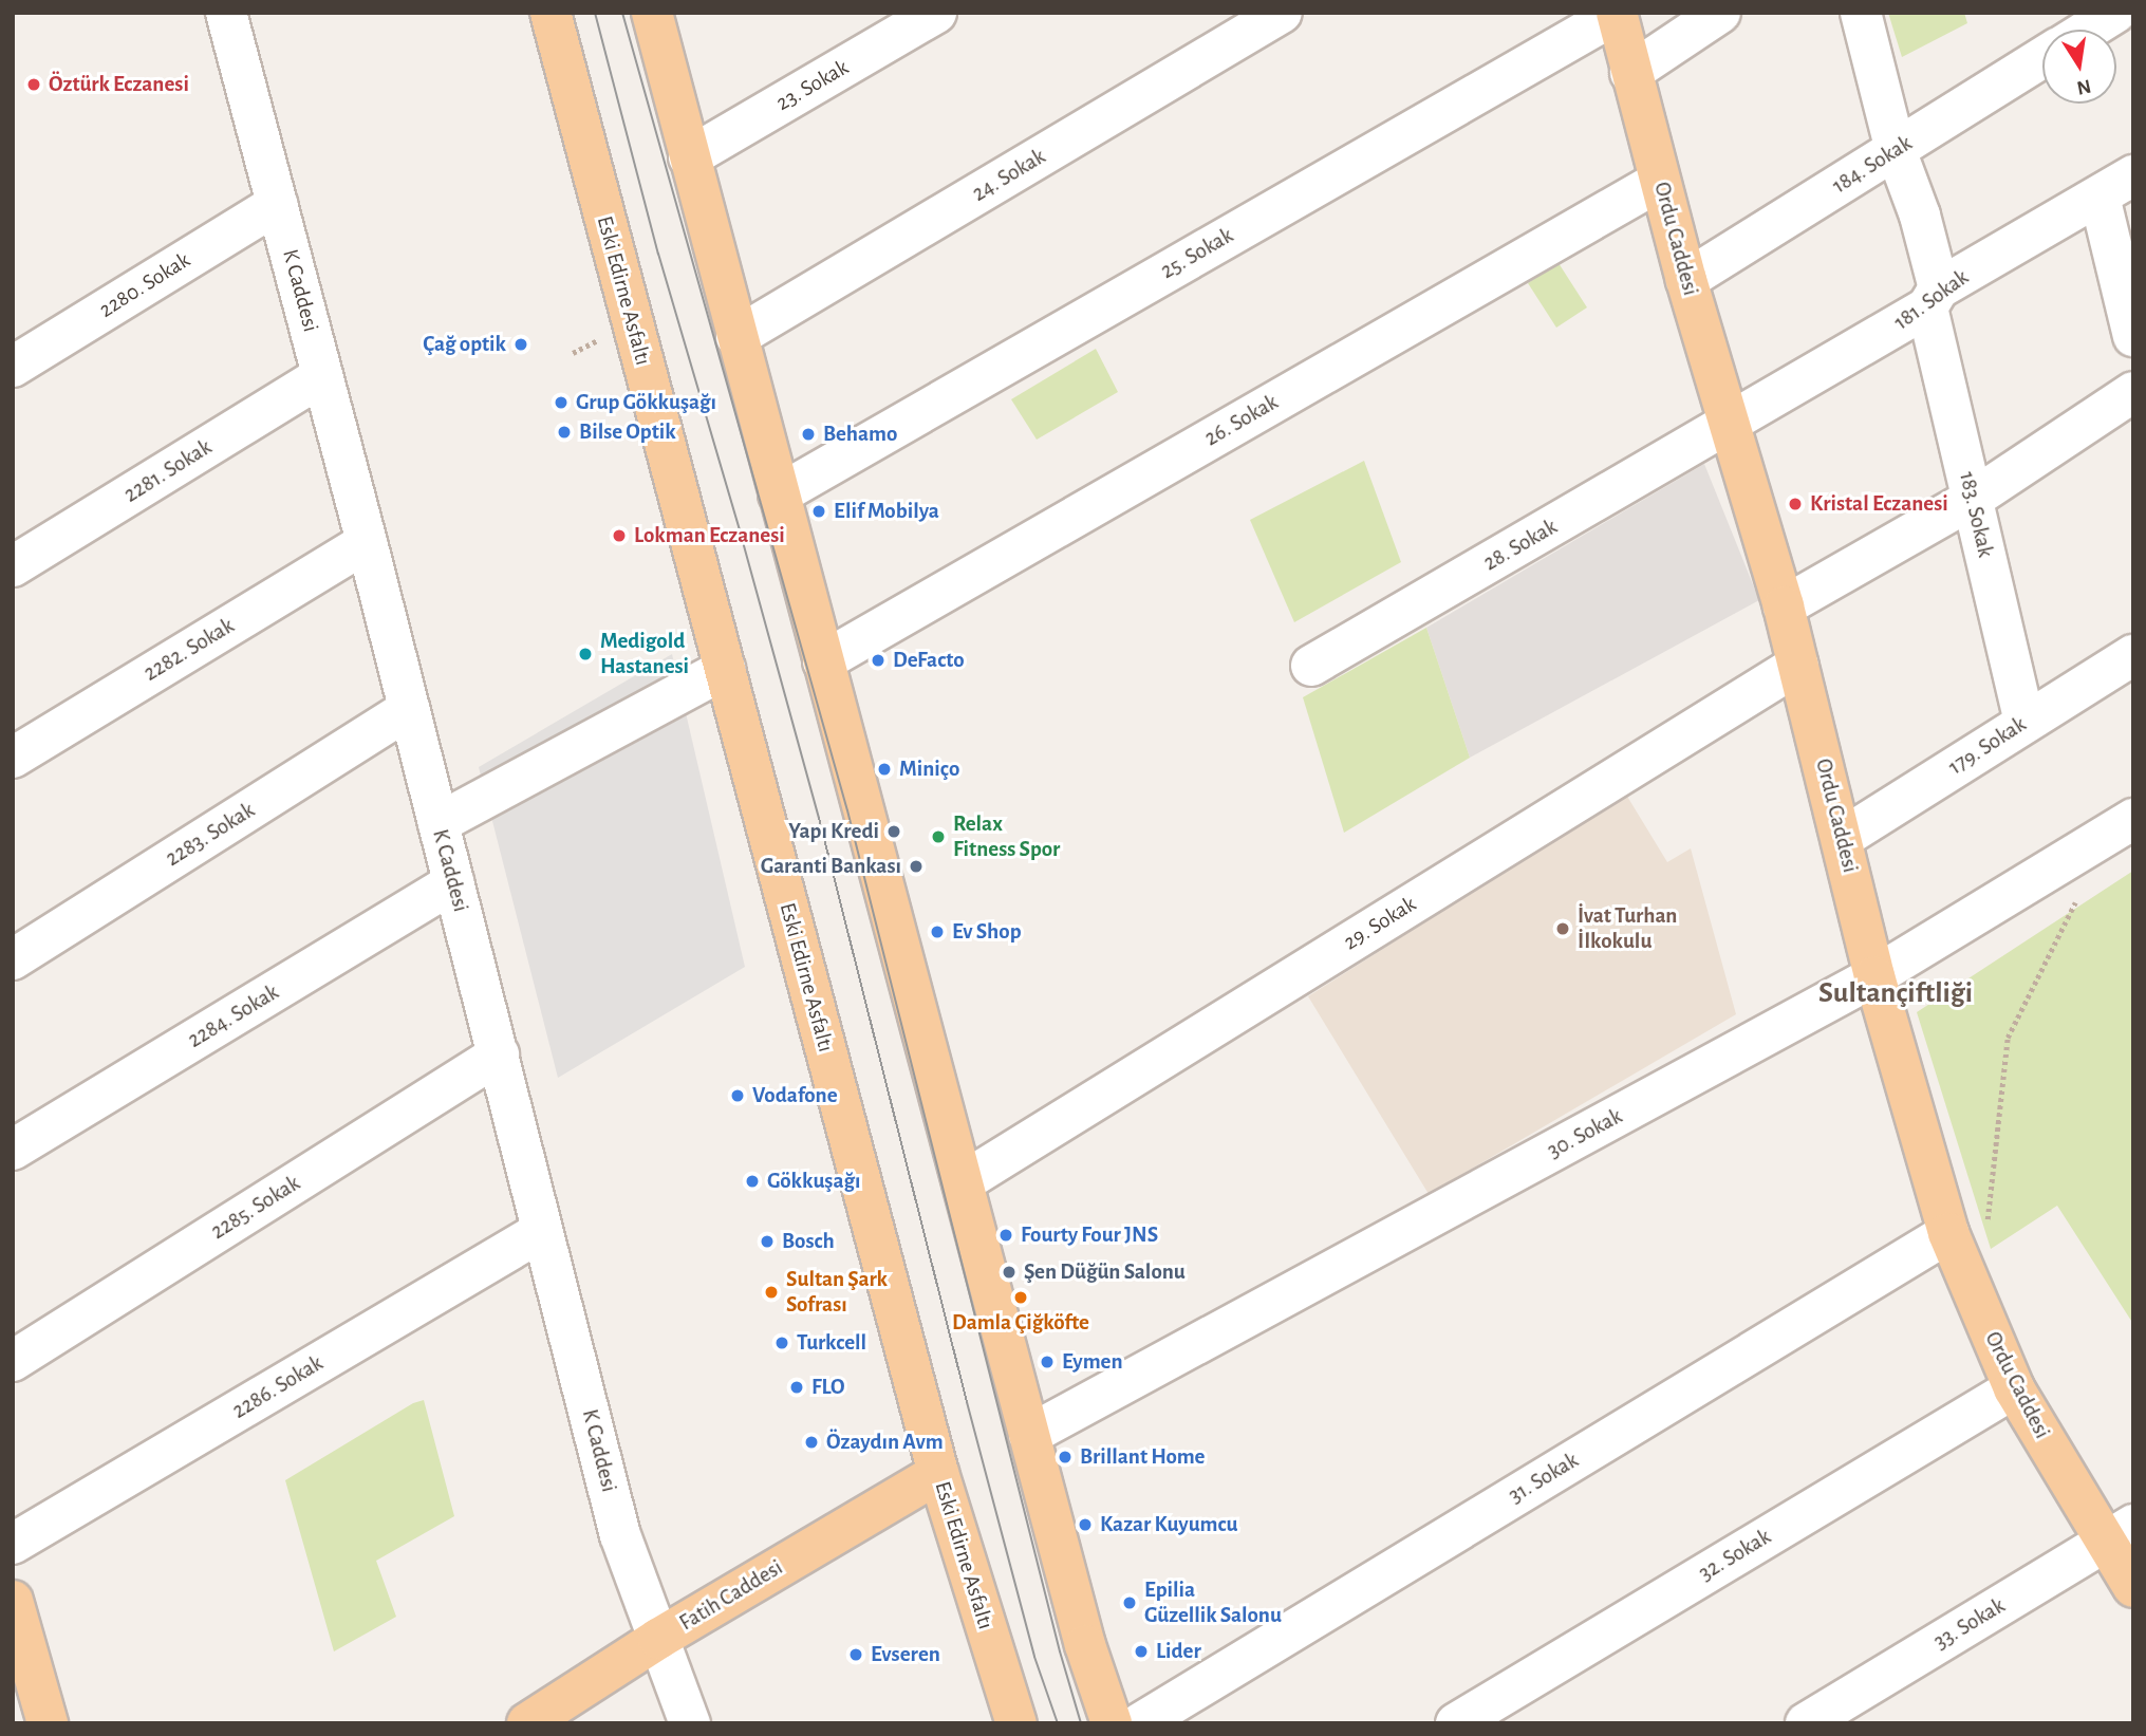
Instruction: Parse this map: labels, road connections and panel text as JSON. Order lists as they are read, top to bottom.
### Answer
{
  "streets": {
    "main road": ["Ordu Caddesi", "Eski Edirne Asfaltı", "Fatih Caddesi"],
    "street": [
      "23. Sokak",
      "184. Sokak",
      "24. Sokak",
      "25. Sokak",
      "2280. Sokak",
      "K Caddesi",
      "181. Sokak",
      "26. Sokak",
      "2281. Sokak",
      "183. Sokak",
      "28. Sokak",
      "2282. Sokak",
      "179. Sokak",
      "2283. Sokak",
      "29. Sokak",
      "2284. Sokak",
      "30. Sokak",
      "2285. Sokak",
      "2286. Sokak",
      "31. Sokak",
      "32. Sokak",
      "33. Sokak"
    ]
  },
  "crossings": [
    ["184. Sokak", "Ordu Caddesi"],
    ["184. Sokak", "183. Sokak"],
    ["Ordu Caddesi", "25. Sokak"],
    ["Ordu Caddesi", "181. Sokak"],
    ["Ordu Caddesi", "26. Sokak"],
    ["Ordu Caddesi", "28. Sokak"],
    ["Ordu Caddesi", "179. Sokak"],
    ["Ordu Caddesi", "29. Sokak"],
    ["Ordu Caddesi", "30. Sokak"],
    ["Ordu Caddesi", "31. Sokak"],
    ["Ordu Caddesi", "32. Sokak"],
    ["Ordu Caddesi", "33. Sokak"],
    ["2280. Sokak", "K Caddesi"],
    ["K Caddesi", "2281. Sokak"],
    ["K Caddesi", "2282. Sokak"],
    ["K Caddesi", "2283. Sokak"],
    ["K Caddesi", "2284. Sokak"],
    ["K Caddesi", "2285. Sokak"],
    ["K Caddesi", "2286. Sokak"],
    ["K Caddesi", "Fatih Caddesi"],
    ["Eski Edirne Asfaltı", "Fatih Caddesi"],
    ["181. Sokak", "183. Sokak"],
    ["181. Sokak", "28. Sokak"],
    ["183. Sokak", "179. Sokak"]
  ],
  "districts": ["Sultançiftliği"],
  "places": [
    "Öztürk Eczanesi",
    "Çağ optik",
    "Grup Gökkuşağı",
    "Bilse Optik",
    "Behamo",
    "Kristal Eczanesi",
    "Elif Mobilya",
    "Lokman Eczanesi",
    "Medigold Hastanesi",
    "DeFacto",
    "Miniço",
    "Yapı Kredi",
    "Relax Fitness Spor",
    "Garanti Bankası",
    "İvat Turhan İlkokulu",
    "Ev Shop",
    "Vodafone",
    "Gökkuşağı",
    "Fourty Four JNS",
    "Bosch",
    "Şen Düğün Salonu",
    "Sultan Şark Sofrası",
    "Damla Çiğköfte",
    "Turkcell",
    "Eymen",
    "FLO",
    "Özaydın Avm",
    "Brillant Home",
    "Kazar Kuyumcu",
    "Epilia Güzellik Salonu",
    "Lider",
    "Evseren"
  ],
  "north": "bottom"
}
